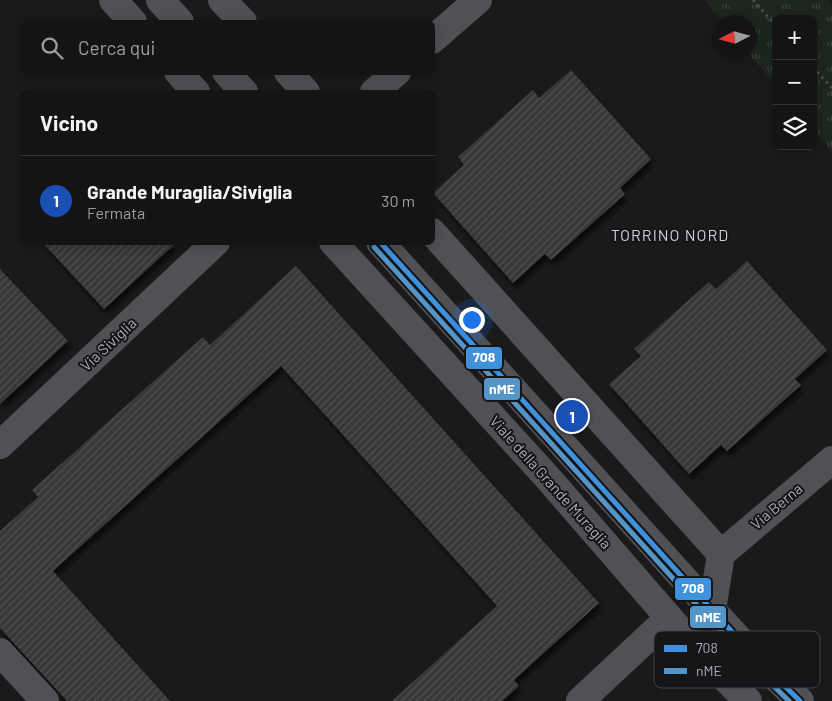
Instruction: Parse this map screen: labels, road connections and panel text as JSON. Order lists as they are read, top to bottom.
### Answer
{
  "streets": {
    "street": ["Via Siviglia", "Viale della Grande Muraglia", "Via Berna"]
  },
  "districts": ["TORRINO NORD"],
  "lines": ["transit line 708", "transit line nME"],
  "legend": ["708", "nME"],
  "north": "left",
  "page": {
    "map_buttons": ["+", "−"],
    "search": "Cerca qui",
    "heading": "Vicino",
    "list": [
      {
        "mark": "1",
        "name": "Grande Muraglia/Siviglia",
        "note": "Fermata",
        "value": "30 m"
      }
    ],
    "pins": "1"
  }
}
